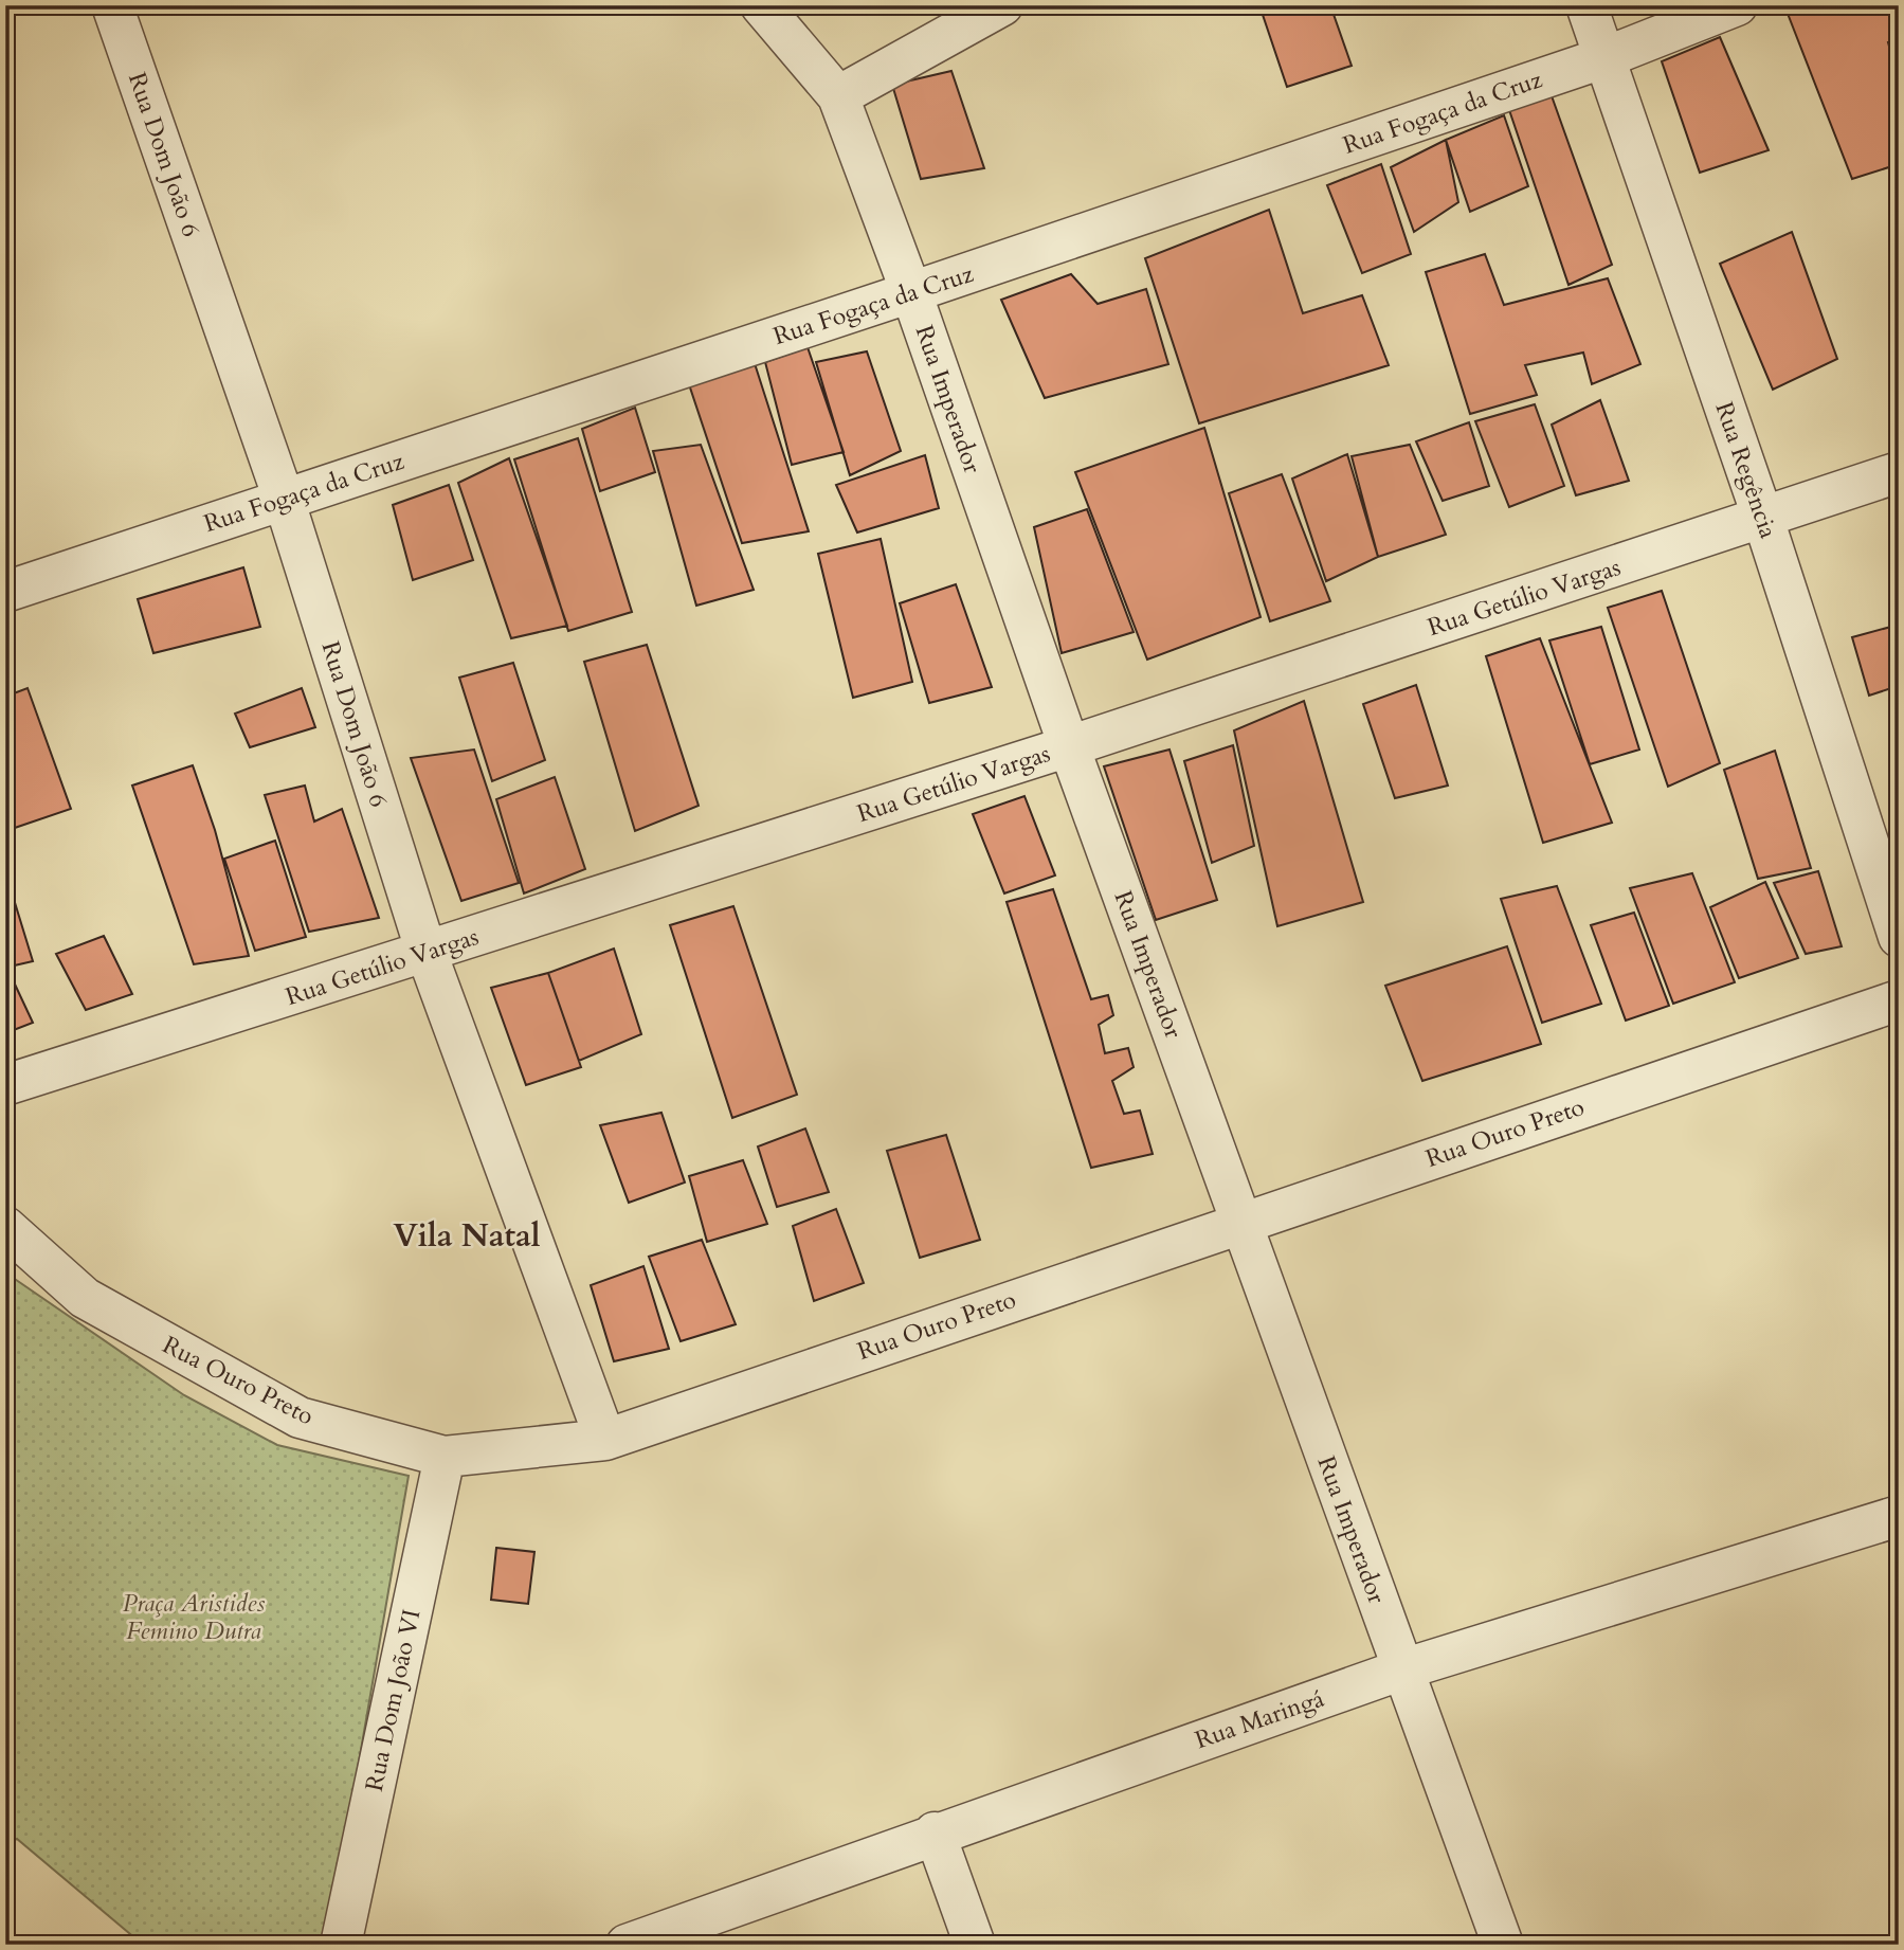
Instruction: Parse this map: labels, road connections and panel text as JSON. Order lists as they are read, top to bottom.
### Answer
{
  "streets": {
    "street": [
      "Rua Fogaça da Cruz",
      "Rua Dom João 6",
      "Rua Imperador",
      "Rua Regência",
      "Rua Getúlio Vargas",
      "Rua Ouro Preto",
      "Rua Dom João VI",
      "Rua Maringá"
    ]
  },
  "crossings": [
    ["Rua Fogaça da Cruz", "Rua Dom João 6"],
    ["Rua Fogaça da Cruz", "Rua Imperador"],
    ["Rua Fogaça da Cruz", "Rua Regência"],
    ["Rua Dom João 6", "Rua Getúlio Vargas"],
    ["Rua Dom João 6", "Rua Ouro Preto"],
    ["Rua Imperador", "Rua Getúlio Vargas"],
    ["Rua Imperador", "Rua Ouro Preto"],
    ["Rua Imperador", "Rua Maringá"],
    ["Rua Regência", "Rua Getúlio Vargas"],
    ["Rua Ouro Preto", "Rua Dom João VI"]
  ],
  "districts": ["Vila Natal"],
  "parks": ["Praça Aristides Femino Dutra"]
}
